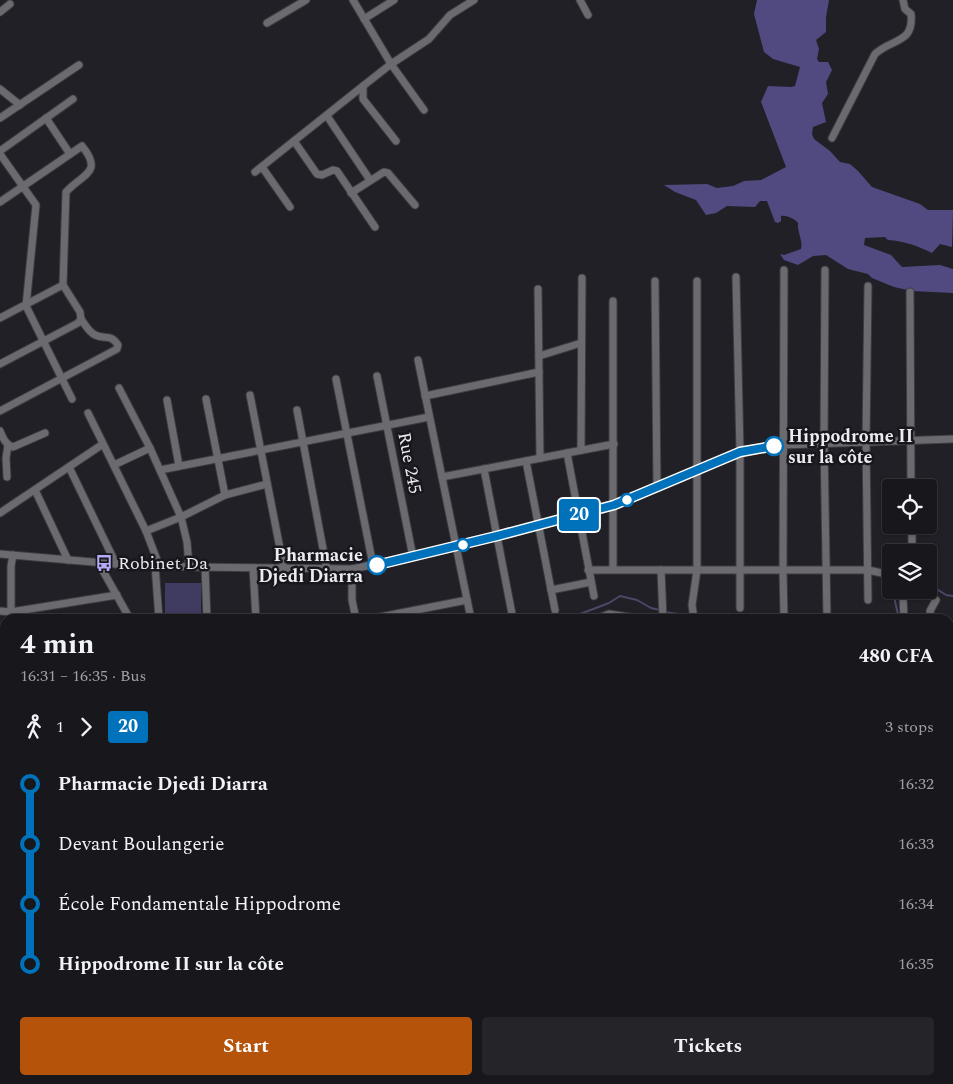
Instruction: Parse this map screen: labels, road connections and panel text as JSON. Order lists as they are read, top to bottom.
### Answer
{
  "streets": {
    "street": ["Rue 245"]
  },
  "places": {
    "other": ["Hippodrome II sur la côte", "Pharmacie Djedi Diarra"],
    "bus stop": ["Robinet Da"]
  },
  "lines": ["bus line 20"],
  "page": {
    "on_map": "20",
    "heading": ["4 min", "16:31 – 16:35 · Bus", "480 CFA"],
    "legs": ["1", "20", "3 stops"],
    "list": [
      {
        "name": "Pharmacie Djedi Diarra",
        "value": "16:32"
      },
      {
        "name": "Devant Boulangerie",
        "value": "16:33"
      },
      {
        "name": "École Fondamentale Hippodrome",
        "value": "16:34"
      },
      {
        "name": "Hippodrome II sur la côte",
        "value": "16:35"
      }
    ],
    "buttons": ["Start", "Tickets"]
  }
}
